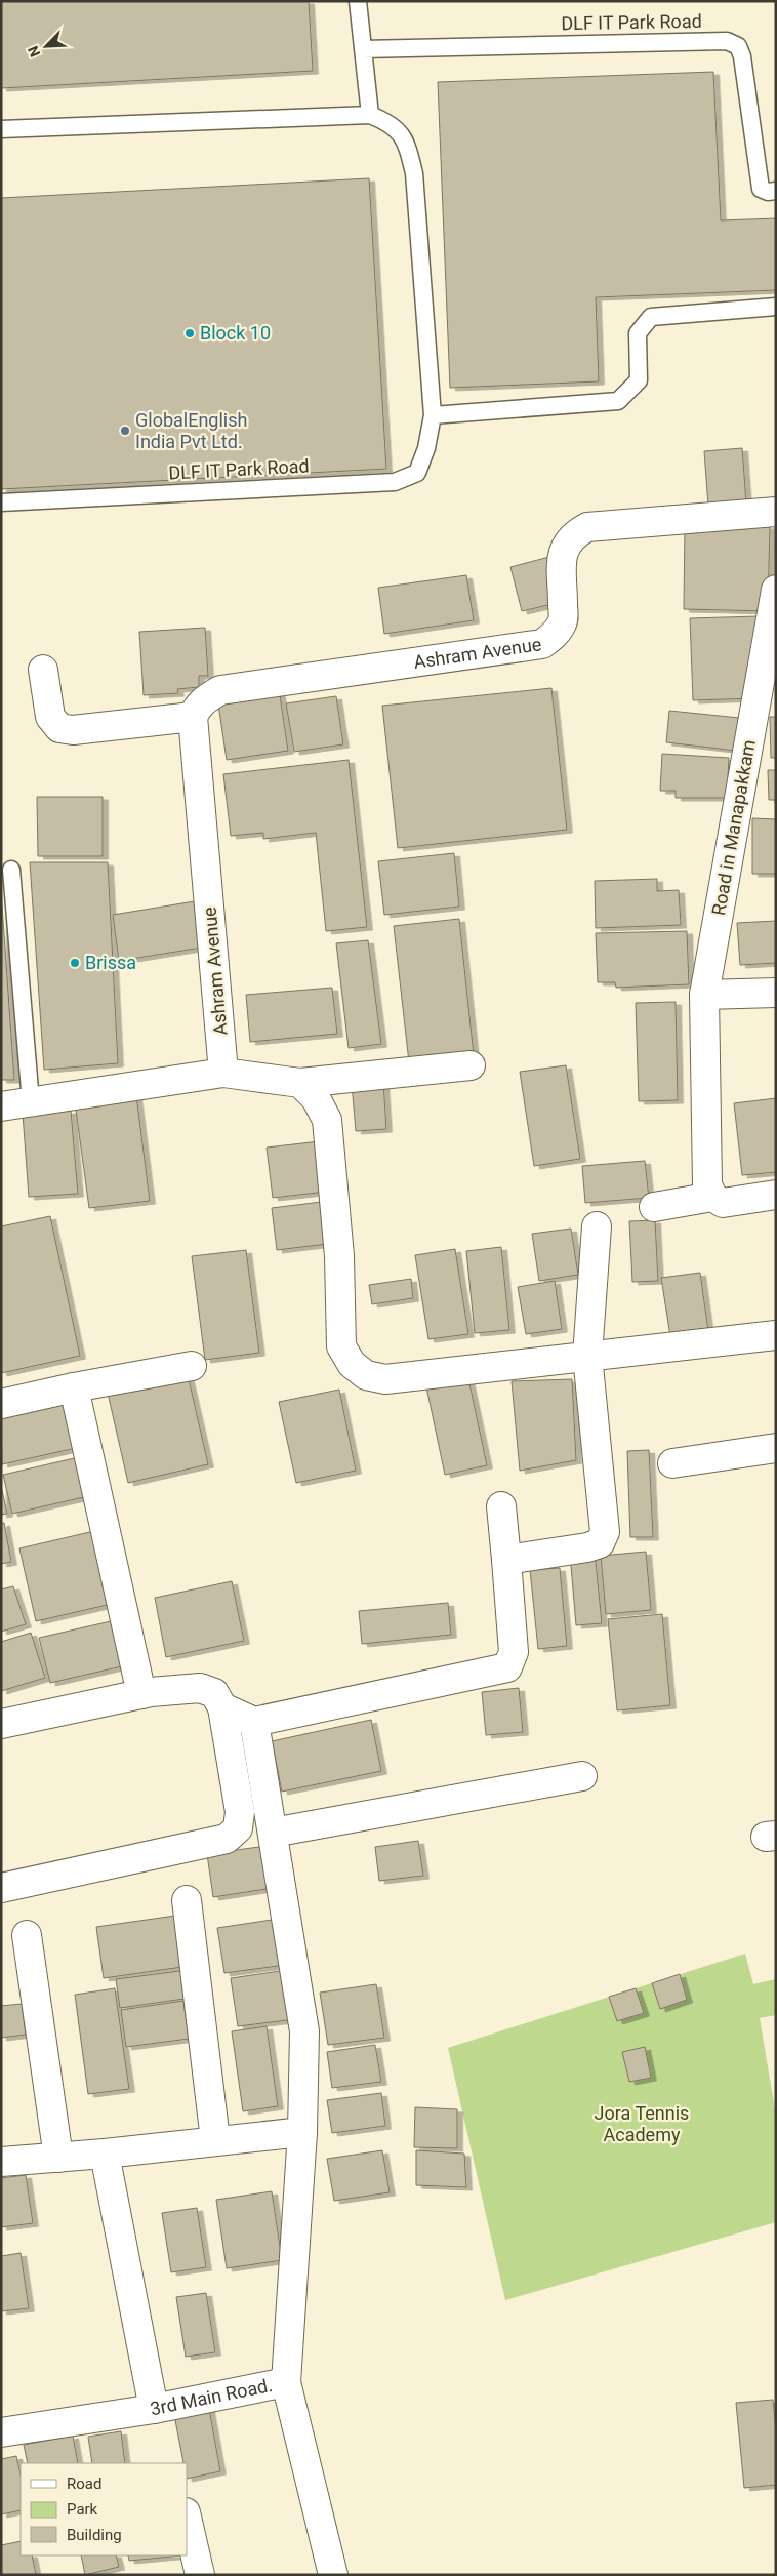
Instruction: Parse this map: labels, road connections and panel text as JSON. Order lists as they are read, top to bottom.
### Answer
{
  "streets": {
    "street": ["Ashram Avenue", "Road in Manapakkam", "3rd Main Road."],
    "lane": ["DLF IT Park Road"]
  },
  "parks": ["Jora Tennis Academy"],
  "places": ["Block 10", "GlobalEnglish India Pvt Ltd.", "Brissa"],
  "legend": ["Road", "Park", "Building"],
  "north": "bottom left"
}
